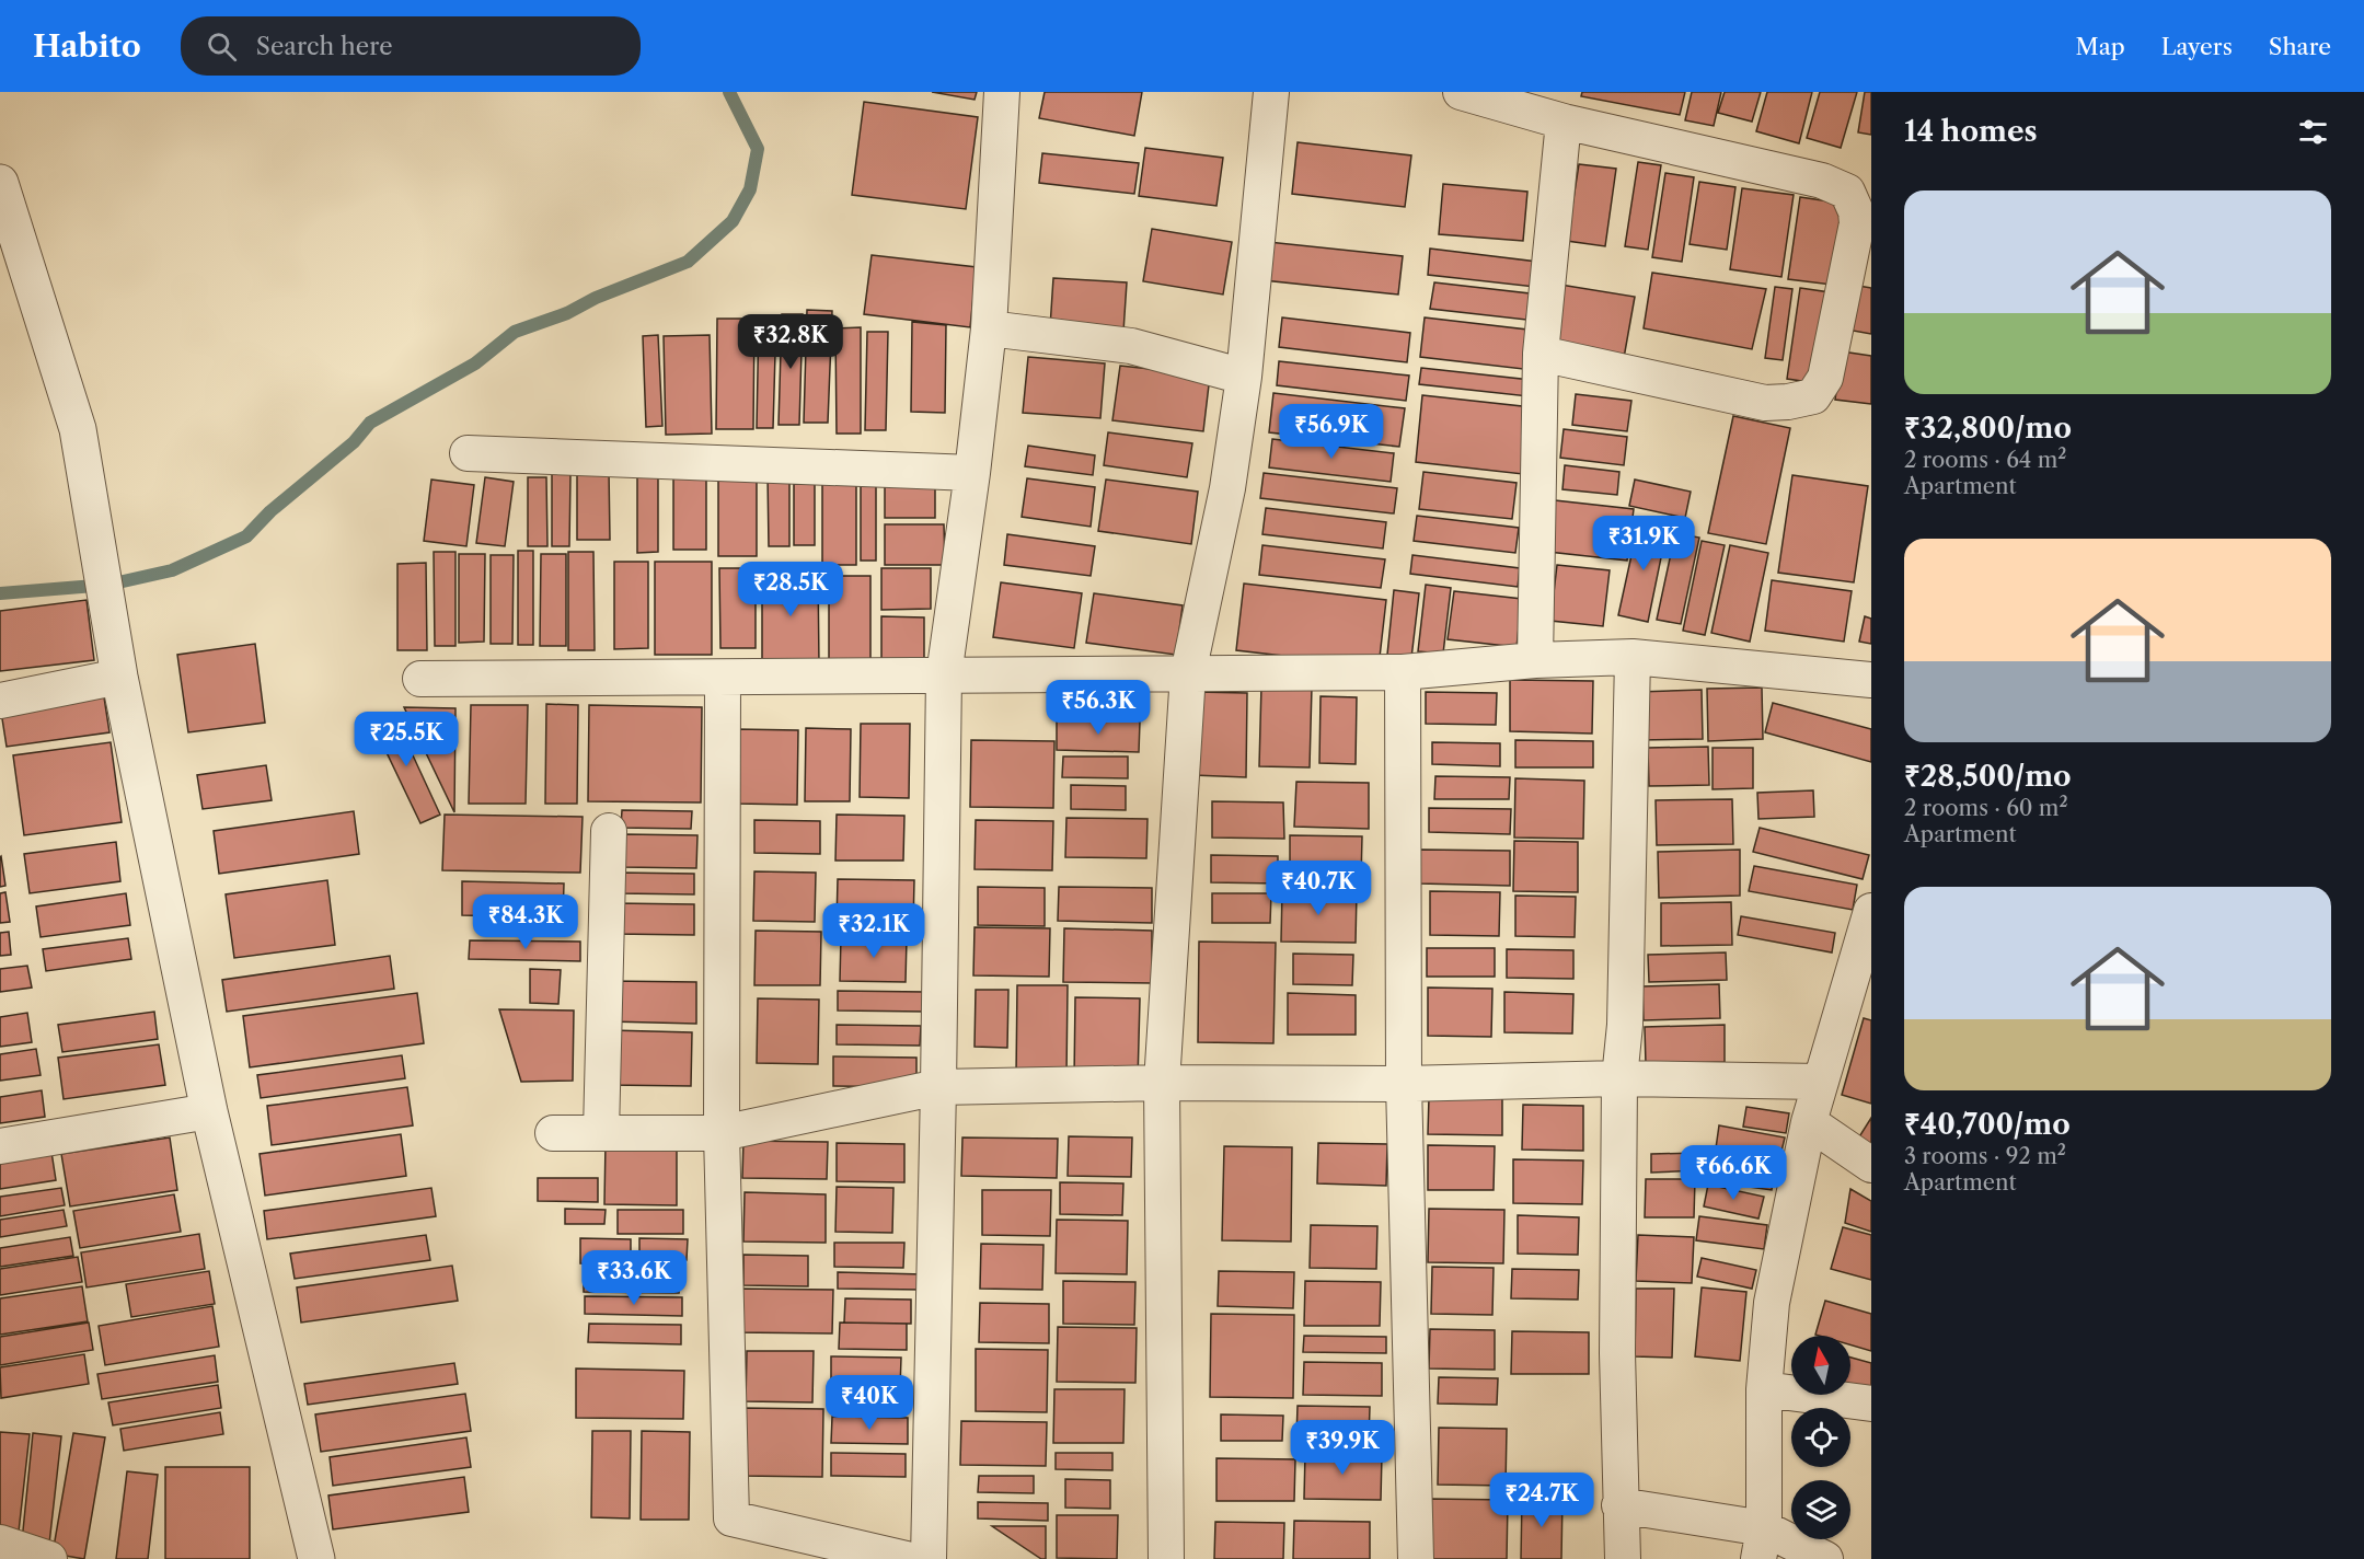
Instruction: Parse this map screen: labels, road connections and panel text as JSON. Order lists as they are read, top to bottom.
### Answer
{
  "north": "top",
  "page": {
    "header": "Habito",
    "search": "Search here",
    "nav": ["Map", "Layers", "Share"],
    "heading": "14 homes",
    "list": [
      {
        "name": "₹32,800/mo",
        "note": "2 rooms · 64 m² · Apartment"
      },
      {
        "name": "₹28,500/mo",
        "note": "2 rooms · 60 m² · Apartment"
      },
      {
        "name": "₹40,700/mo",
        "note": "3 rooms · 92 m² · Apartment"
      }
    ],
    "price": [
      "₹32.8K",
      "₹56.9K",
      "₹31.9K",
      "₹28.5K",
      "₹56.3K",
      "₹25.5K",
      "₹40.7K",
      "₹84.3K",
      "₹32.1K",
      "₹66.6K",
      "₹33.6K",
      "₹40K",
      "₹39.9K",
      "₹24.7K"
    ]
  }
}
